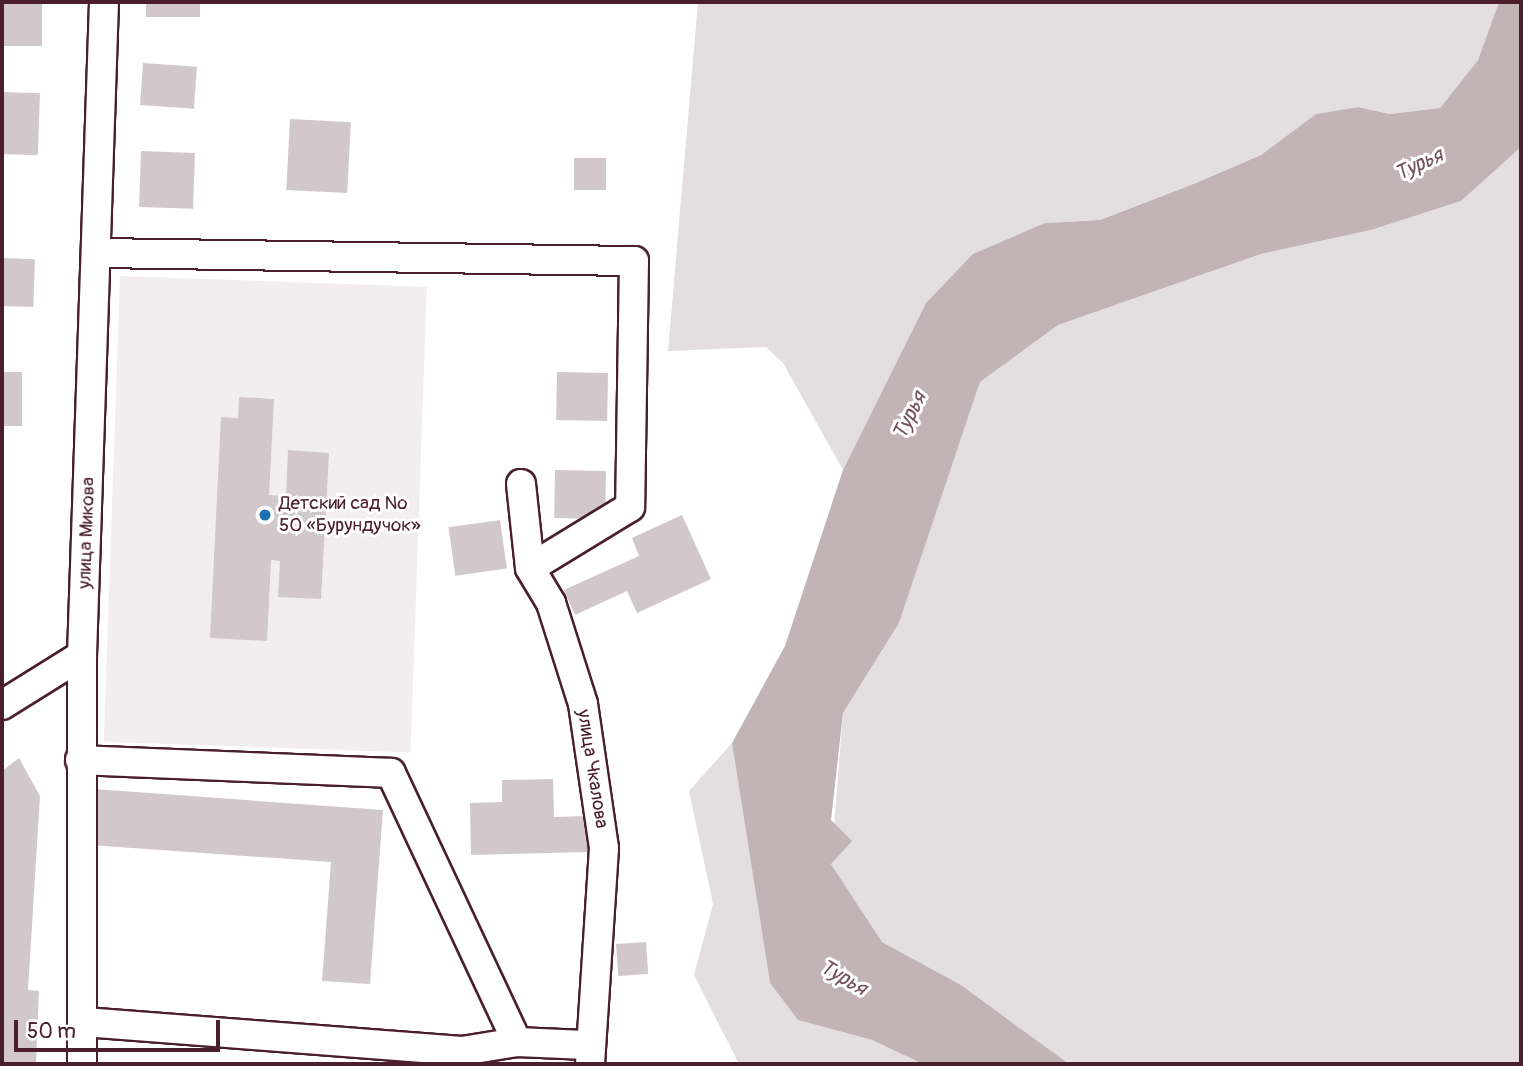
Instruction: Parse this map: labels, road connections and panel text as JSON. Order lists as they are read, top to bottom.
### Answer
{
  "streets": {
    "street": ["улица Микова", "улица Чкалова"]
  },
  "water": ["Турья"],
  "places": ["Детский сад № 50 «Бурундучок»"],
  "scale_bar": "50 m"
}
